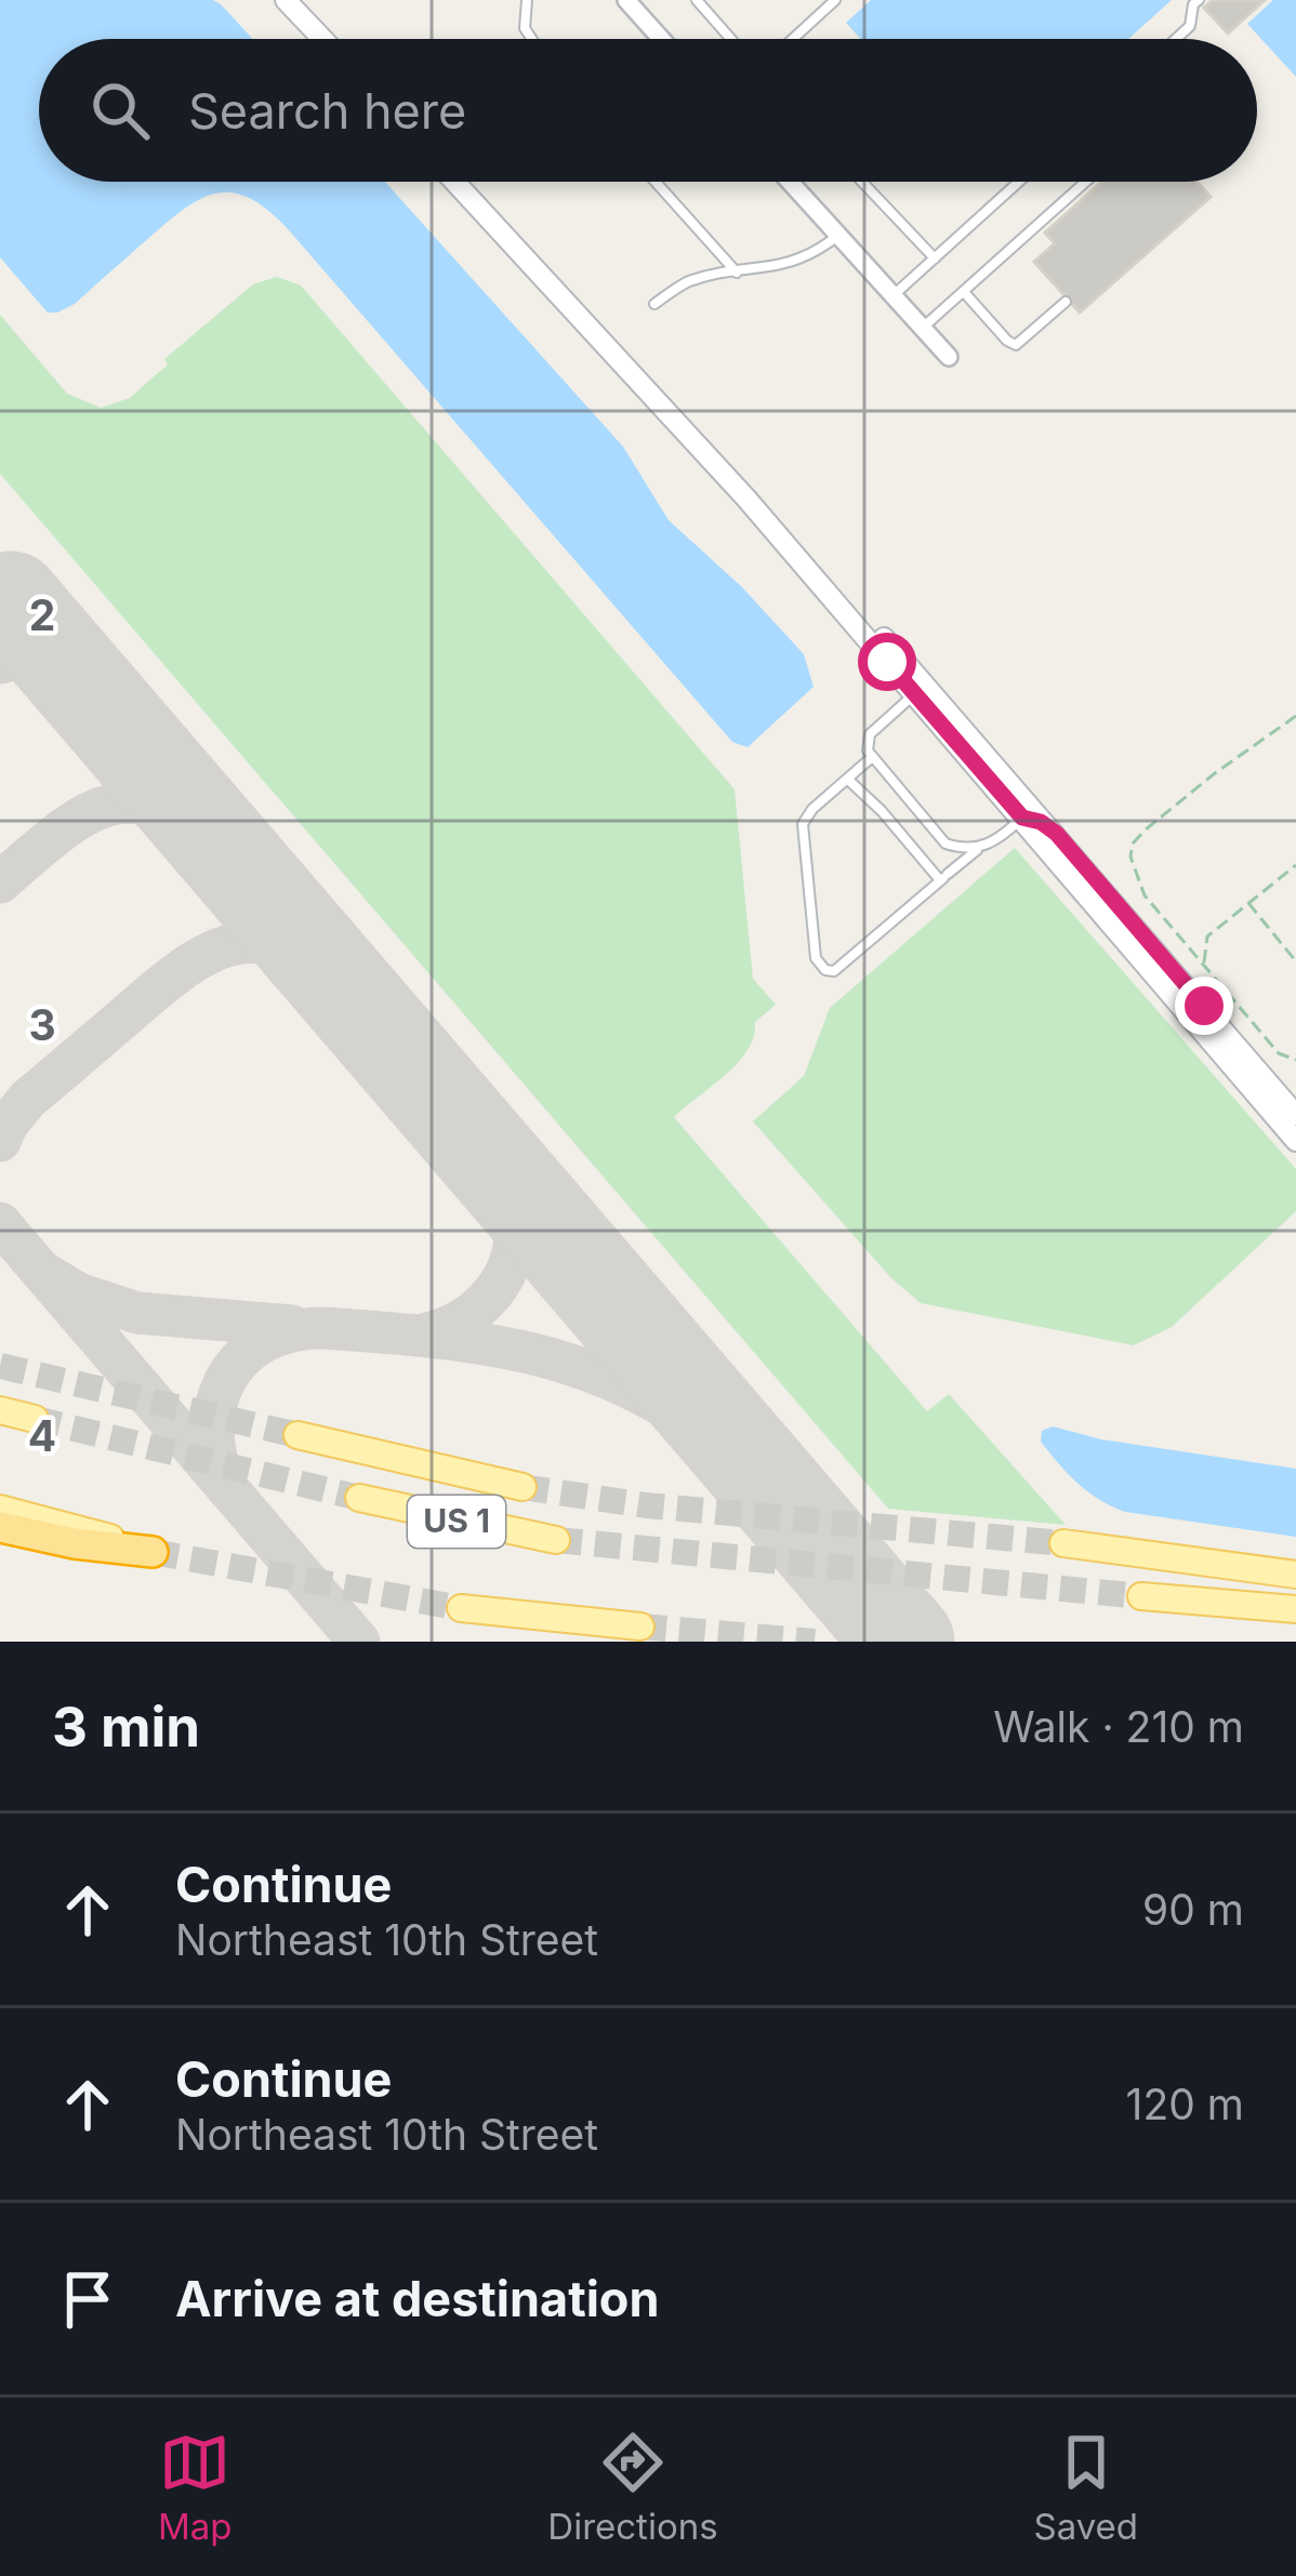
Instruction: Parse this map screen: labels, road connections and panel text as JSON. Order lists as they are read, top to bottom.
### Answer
{
  "streets": {
    "main road": ["US 1"]
  },
  "page": {
    "search": "Search here",
    "heading": ["3 min", "Walk · 210 m"],
    "list": [
      ["Continue", "Northeast 10th Street", "90 m"],
      ["Continue", "Northeast 10th Street", "120 m"],
      "Arrive at destination"
    ],
    "nav": ["Map", "Directions", "Saved"]
  },
  "grid": {
    "rows": ["2", "3", "4"]
  }
}
